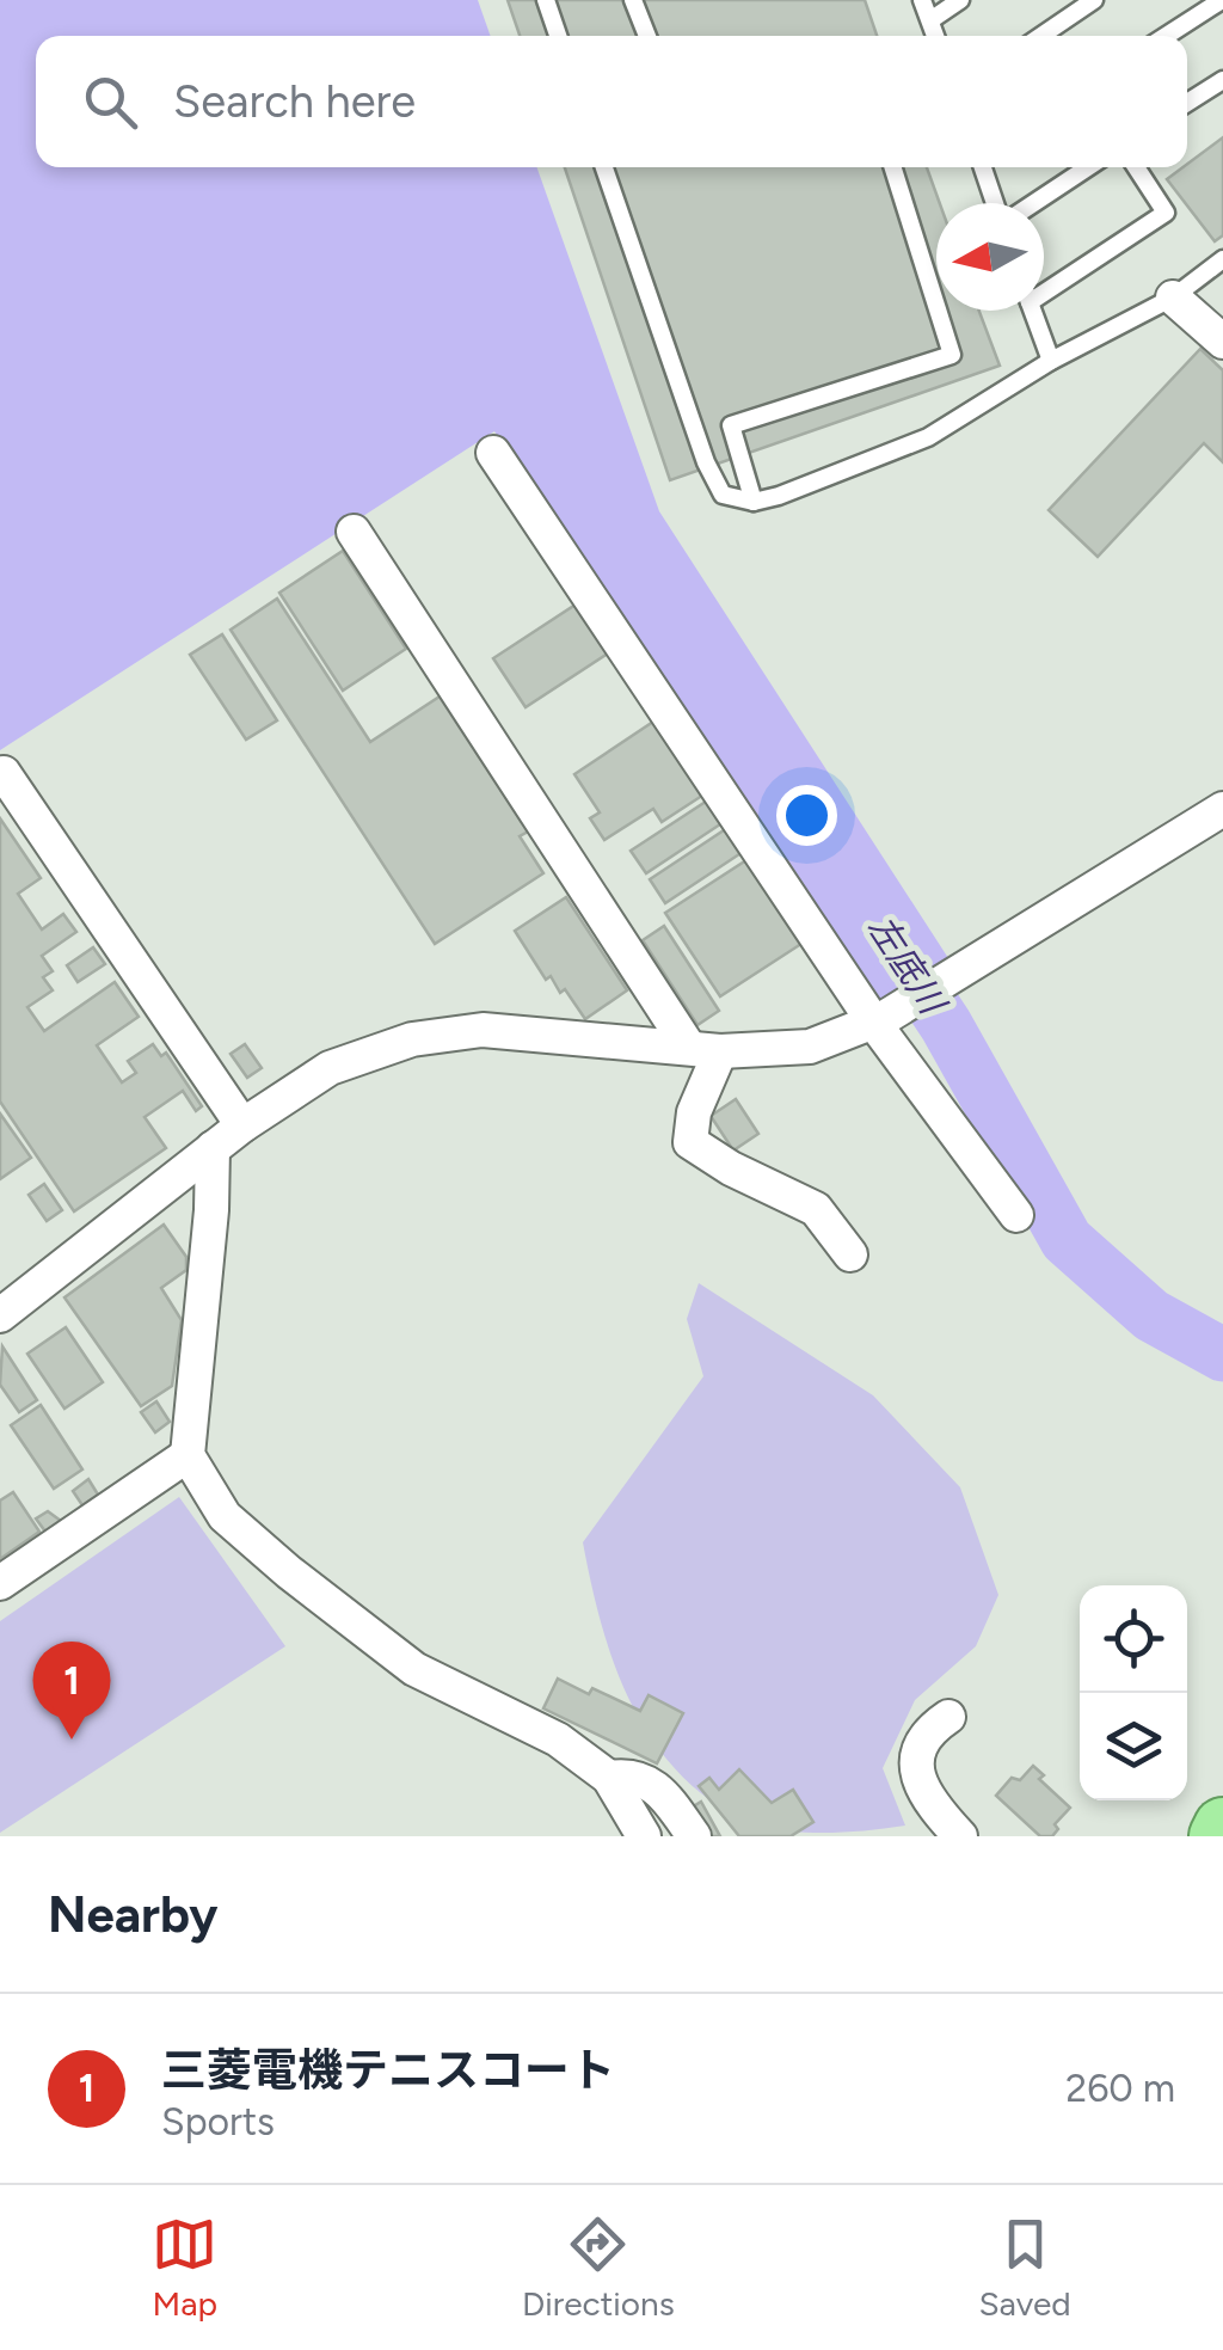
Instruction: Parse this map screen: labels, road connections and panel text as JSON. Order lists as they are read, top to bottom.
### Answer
{
  "water": ["左底川"],
  "north": "left",
  "page": {
    "search": "Search here",
    "pins": "1",
    "heading": "Nearby",
    "list": [
      {
        "mark": "1",
        "name": "三菱電機テニスコート",
        "note": "Sports",
        "value": "260 m"
      }
    ],
    "nav": ["Map", "Directions", "Saved"]
  }
}
